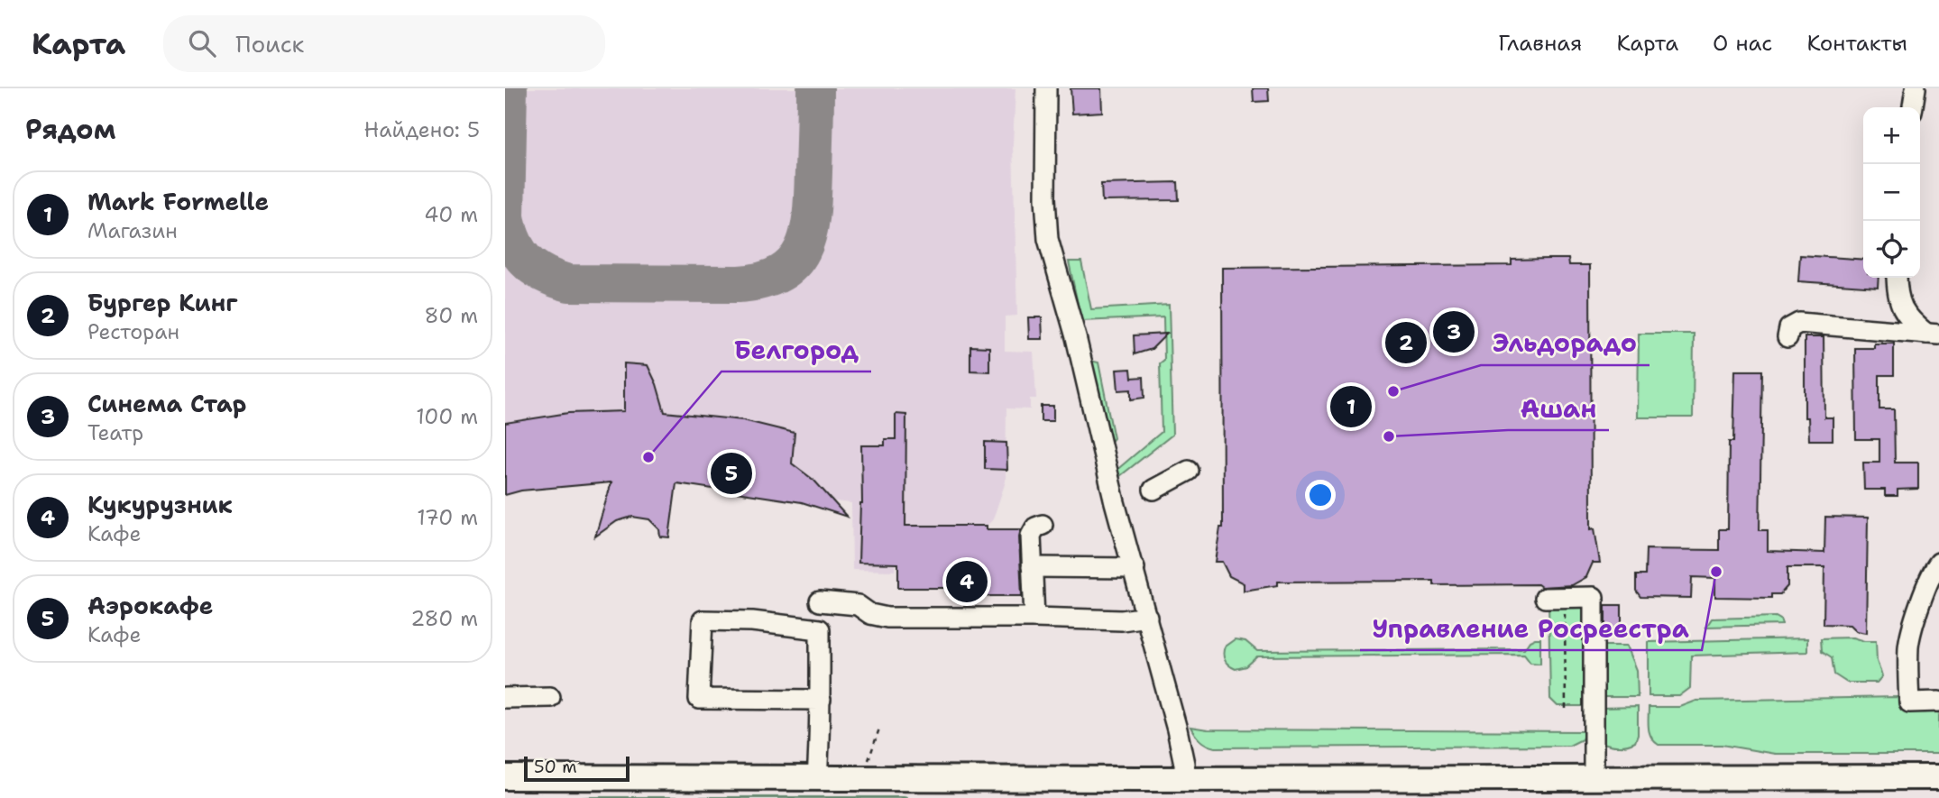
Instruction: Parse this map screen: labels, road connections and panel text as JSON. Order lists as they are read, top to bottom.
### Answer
{
  "places": [
    "Эльдорадо",
    "Ашан",
    "Белгород",
    "Управление Росреестра"
  ],
  "scale_bar": "50 m",
  "page": {
    "header": "Карта",
    "search": "Поиск",
    "nav": [
      "Главная",
      "Карта",
      "О нас",
      "Контакты"
    ],
    "heading": ["Рядом", "Найдено: 5"],
    "map_buttons": ["+", "−"],
    "list": [
      {
        "mark": "1",
        "name": "Mark Formelle",
        "note": "Магазин",
        "value": "40 m"
      },
      {
        "mark": "2",
        "name": "Бургер Кинг",
        "note": "Ресторан",
        "value": "80 m"
      },
      {
        "mark": "3",
        "name": "Синема Стар",
        "note": "Театр",
        "value": "100 m"
      },
      {
        "mark": "4",
        "name": "Кукурузник",
        "note": "Кафе",
        "value": "170 m"
      },
      {
        "mark": "5",
        "name": "Аэрокафе",
        "note": "Кафе",
        "value": "280 m"
      }
    ],
    "pins": [
      "3",
      "2",
      "1",
      "5",
      "4"
    ],
    "scale": "50 m"
  }
}
